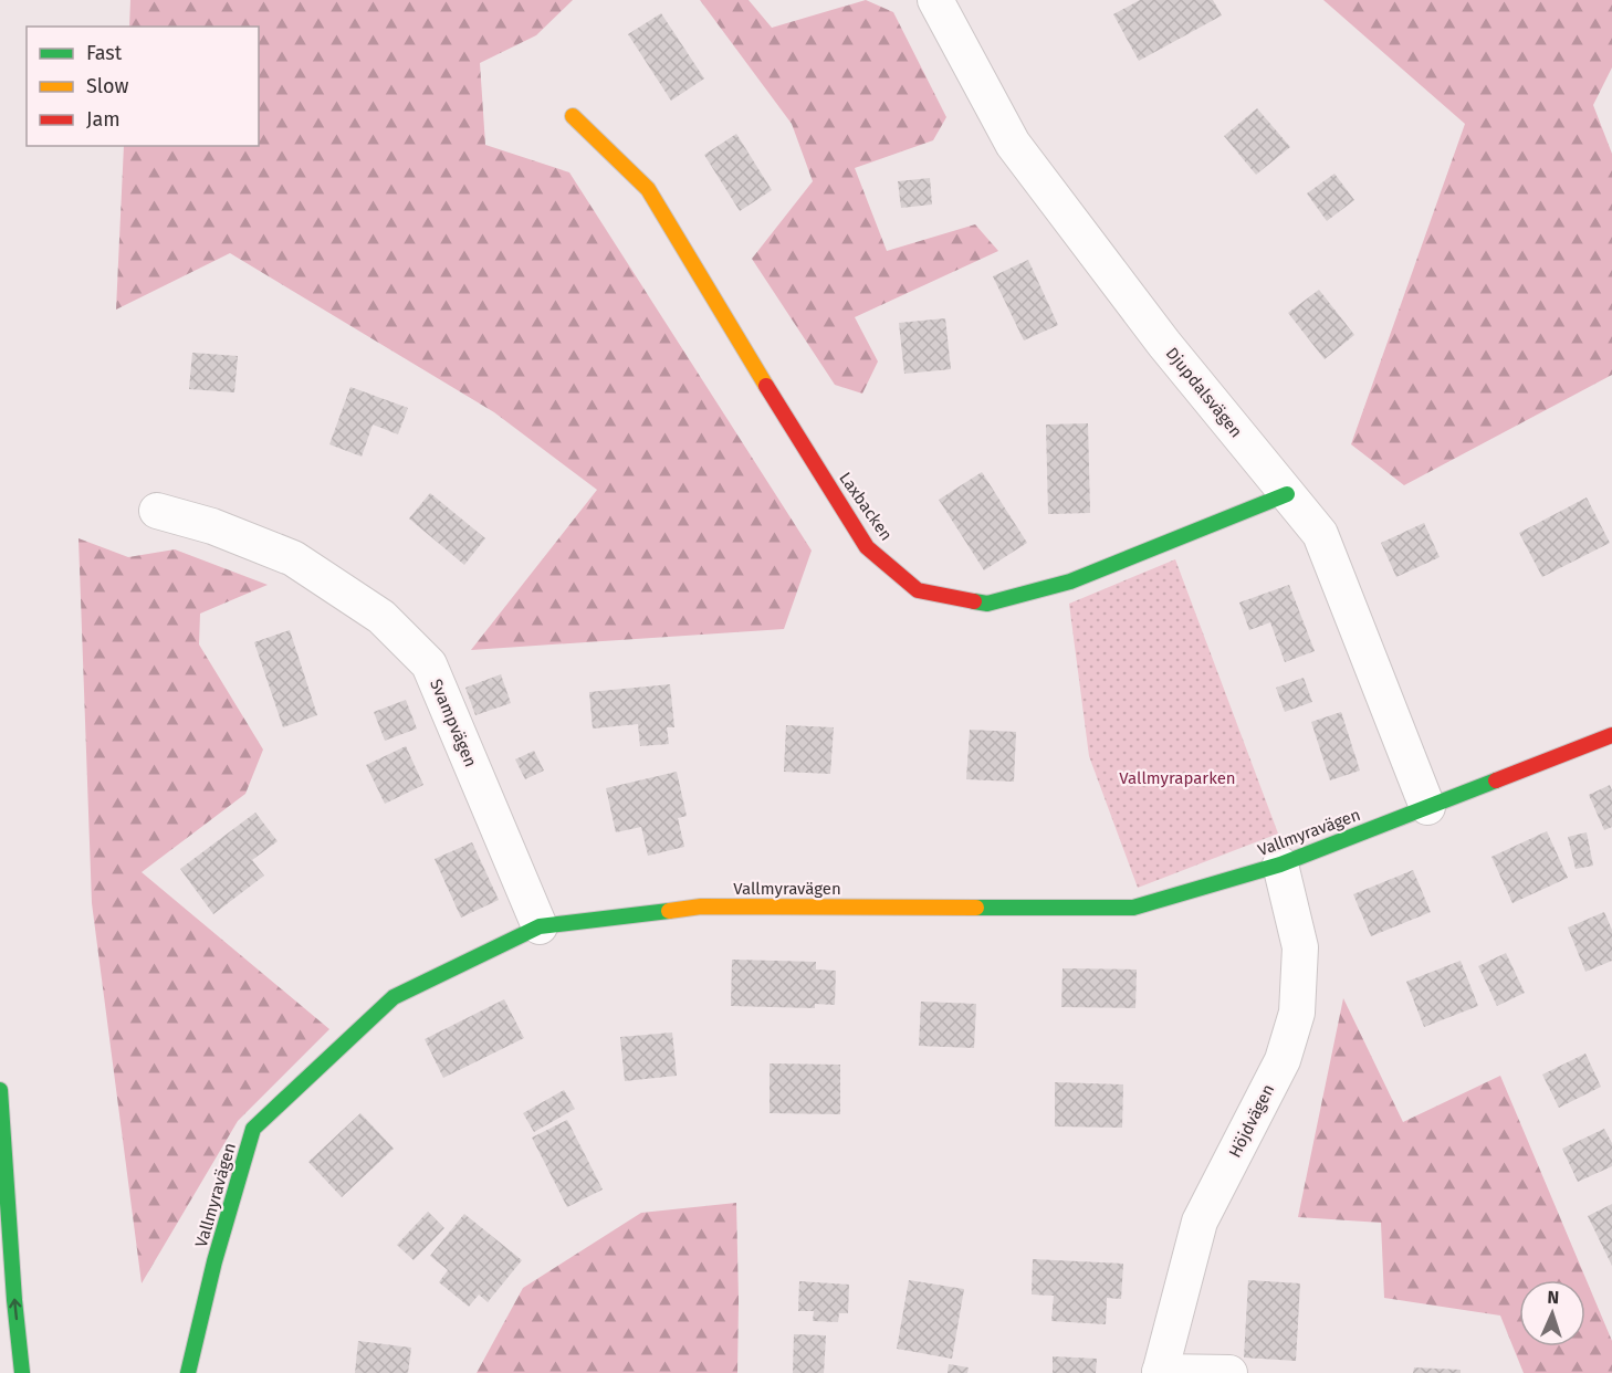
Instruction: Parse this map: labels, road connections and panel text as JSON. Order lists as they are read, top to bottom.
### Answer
{
  "streets": {
    "main road": ["Laxbacken", "Vallmyravägen"],
    "street": ["Djupdalsvägen", "Svampvägen", "Höjdvägen"]
  },
  "crossings": [
    ["Djupdalsvägen", "Laxbacken"],
    ["Djupdalsvägen", "Vallmyravägen"],
    ["Svampvägen", "Vallmyravägen"],
    ["Vallmyravägen", "Höjdvägen"]
  ],
  "parks": ["Vallmyraparken"],
  "legend": ["Fast", "Slow", "Jam"],
  "north": "top"
}
